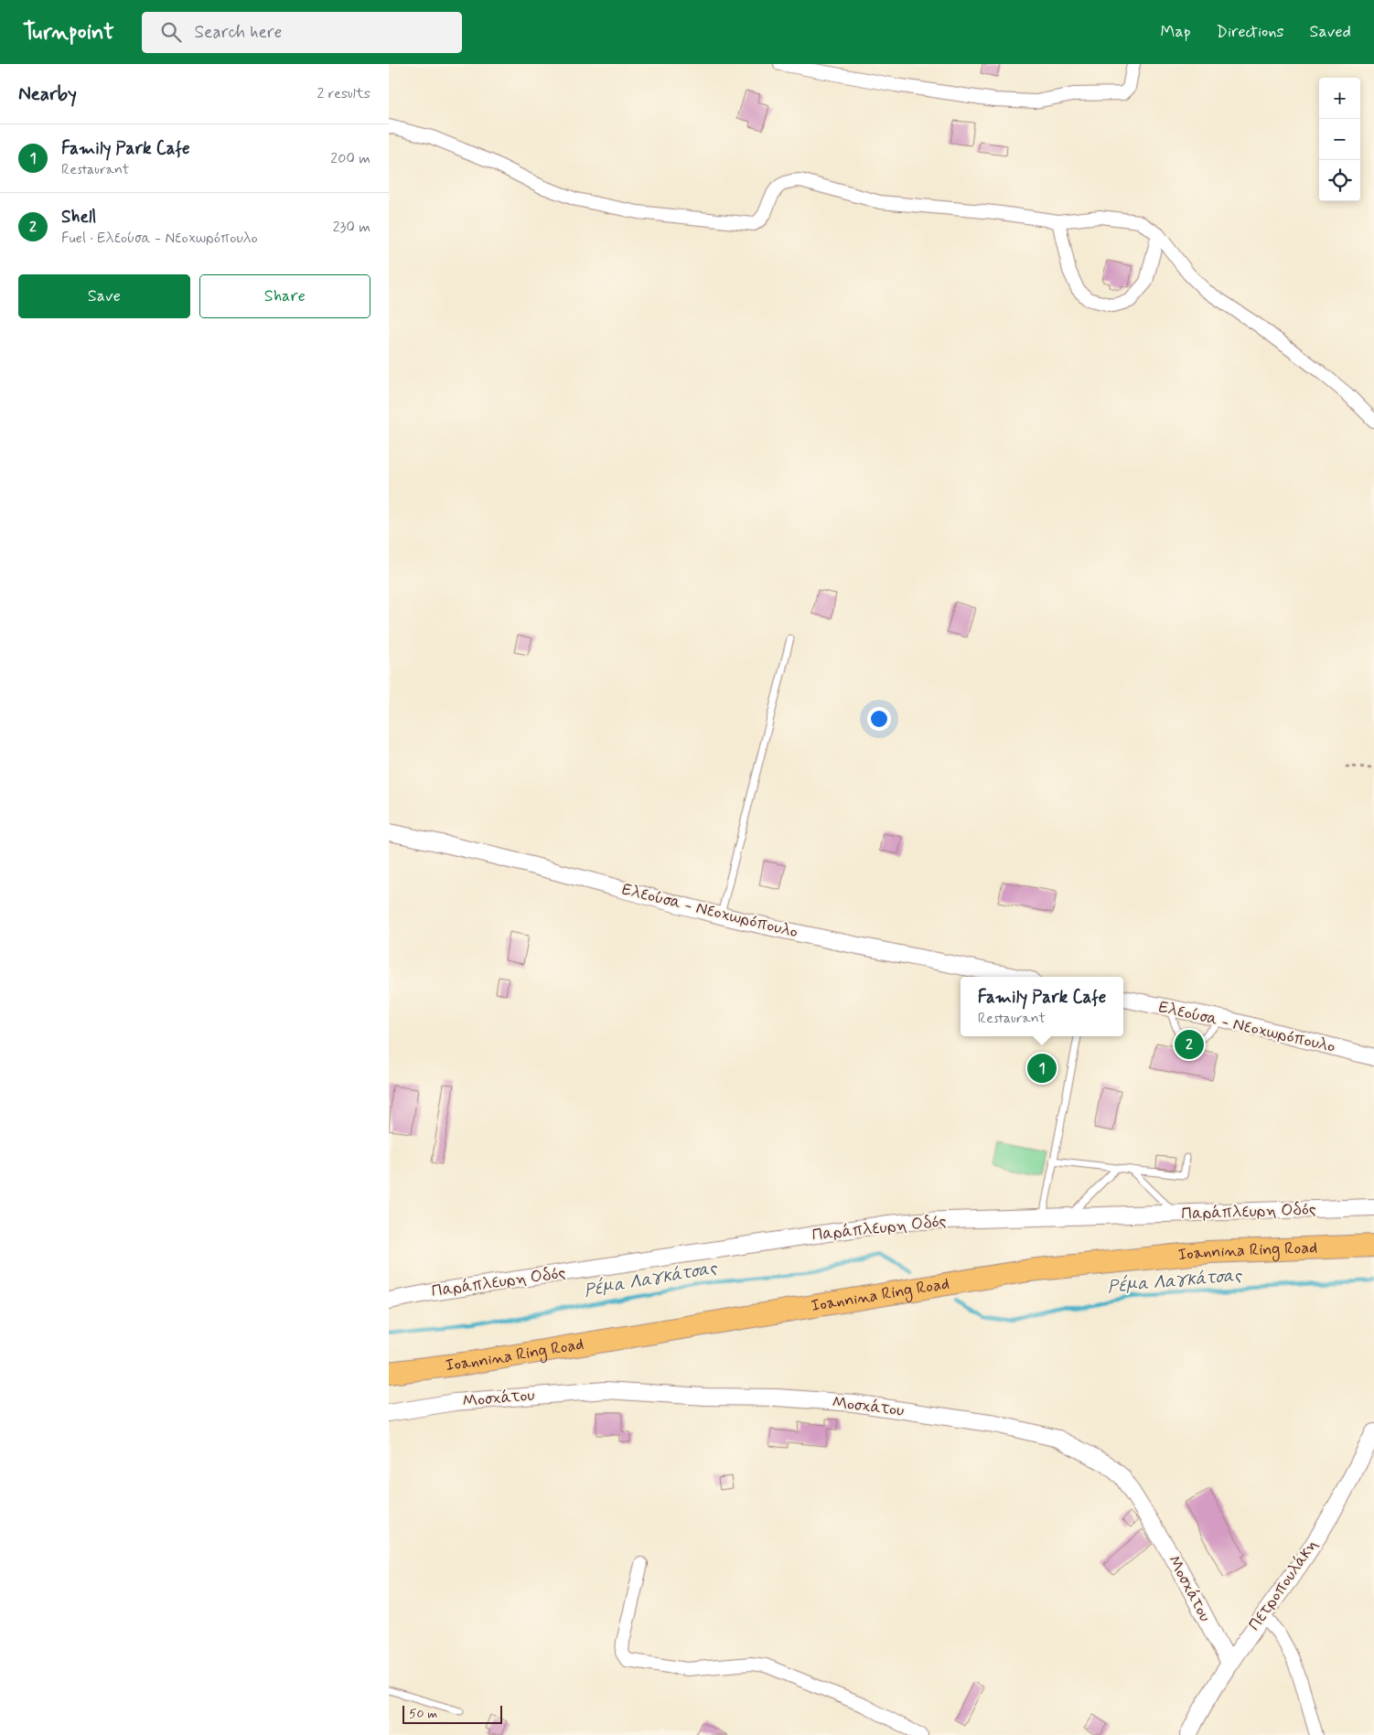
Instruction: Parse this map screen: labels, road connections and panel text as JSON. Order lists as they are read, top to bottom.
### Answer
{
  "streets": {
    "highway": ["Ioannina Ring Road"],
    "street": [
      "Ελεούσα - Νεοχωρόπουλο",
      "Παράπλευρη Οδός",
      "Μοσχάτου",
      "Πετροπουλάκη"
    ]
  },
  "crossings": [
    ["Μοσχάτου", "Πετροπουλάκη"]
  ],
  "water": ["Ρέμα Λαγκάτσας"],
  "scale_bar": "50 m",
  "page": {
    "header": "Turnpoint",
    "search": "Search here",
    "nav": ["Map", "Directions", "Saved"],
    "heading": ["Nearby", "2 results"],
    "map_buttons": ["+", "−"],
    "list": [
      {
        "mark": "1",
        "name": "Family Park Cafe",
        "note": "Restaurant",
        "value": "200 m"
      },
      {
        "mark": "2",
        "name": "Shell",
        "note": "Fuel · Ελεούσα - Νεοχωρόπουλο",
        "value": "230 m"
      }
    ],
    "buttons": ["Save", "Share"],
    "popup": ["Family Park Cafe", "Restaurant"],
    "pins": ["2", "1"],
    "scale": "50 m"
  }
}
